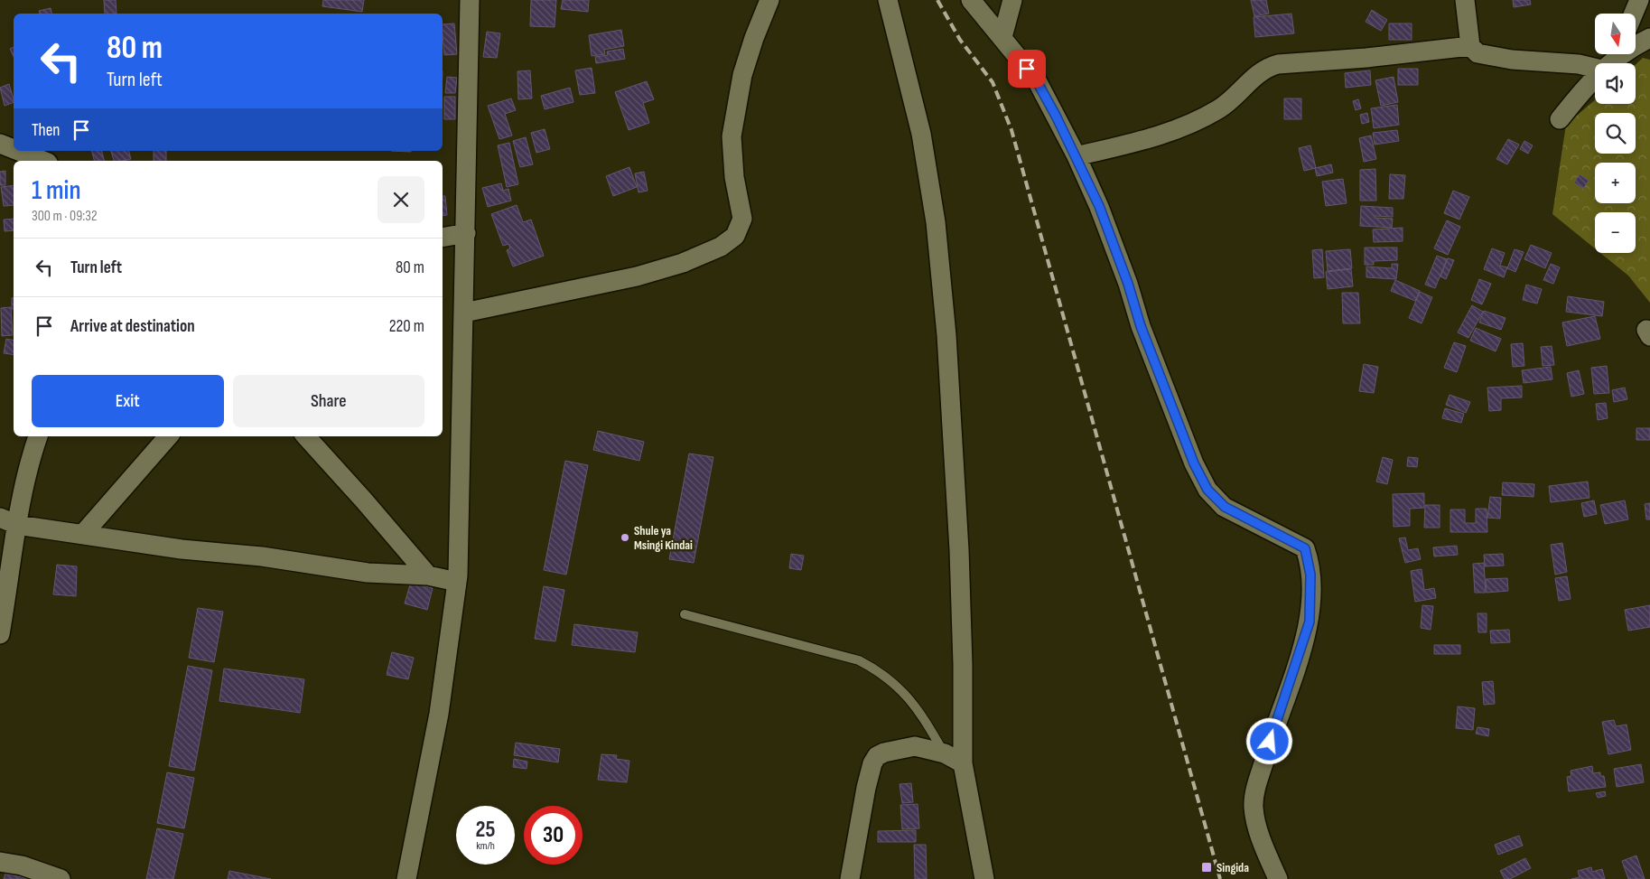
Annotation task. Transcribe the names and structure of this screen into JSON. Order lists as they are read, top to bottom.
{
  "places": {
    "other": ["Shule ya Msingi Kindai"],
    "transit": ["Singida"]
  },
  "north": "bottom",
  "page": {
    "map_buttons": ["+", "−"],
    "turn": ["80 m", "Turn left"],
    "then": "Then",
    "heading": ["1 min", "300 m · 09:32"],
    "list": [
      {
        "name": "Turn left",
        "value": "80 m"
      },
      {
        "name": "Arrive at destination",
        "value": "220 m"
      }
    ],
    "buttons": ["Exit", "Share"],
    "speed": "25 km/h",
    "limit": "30"
  }
}
